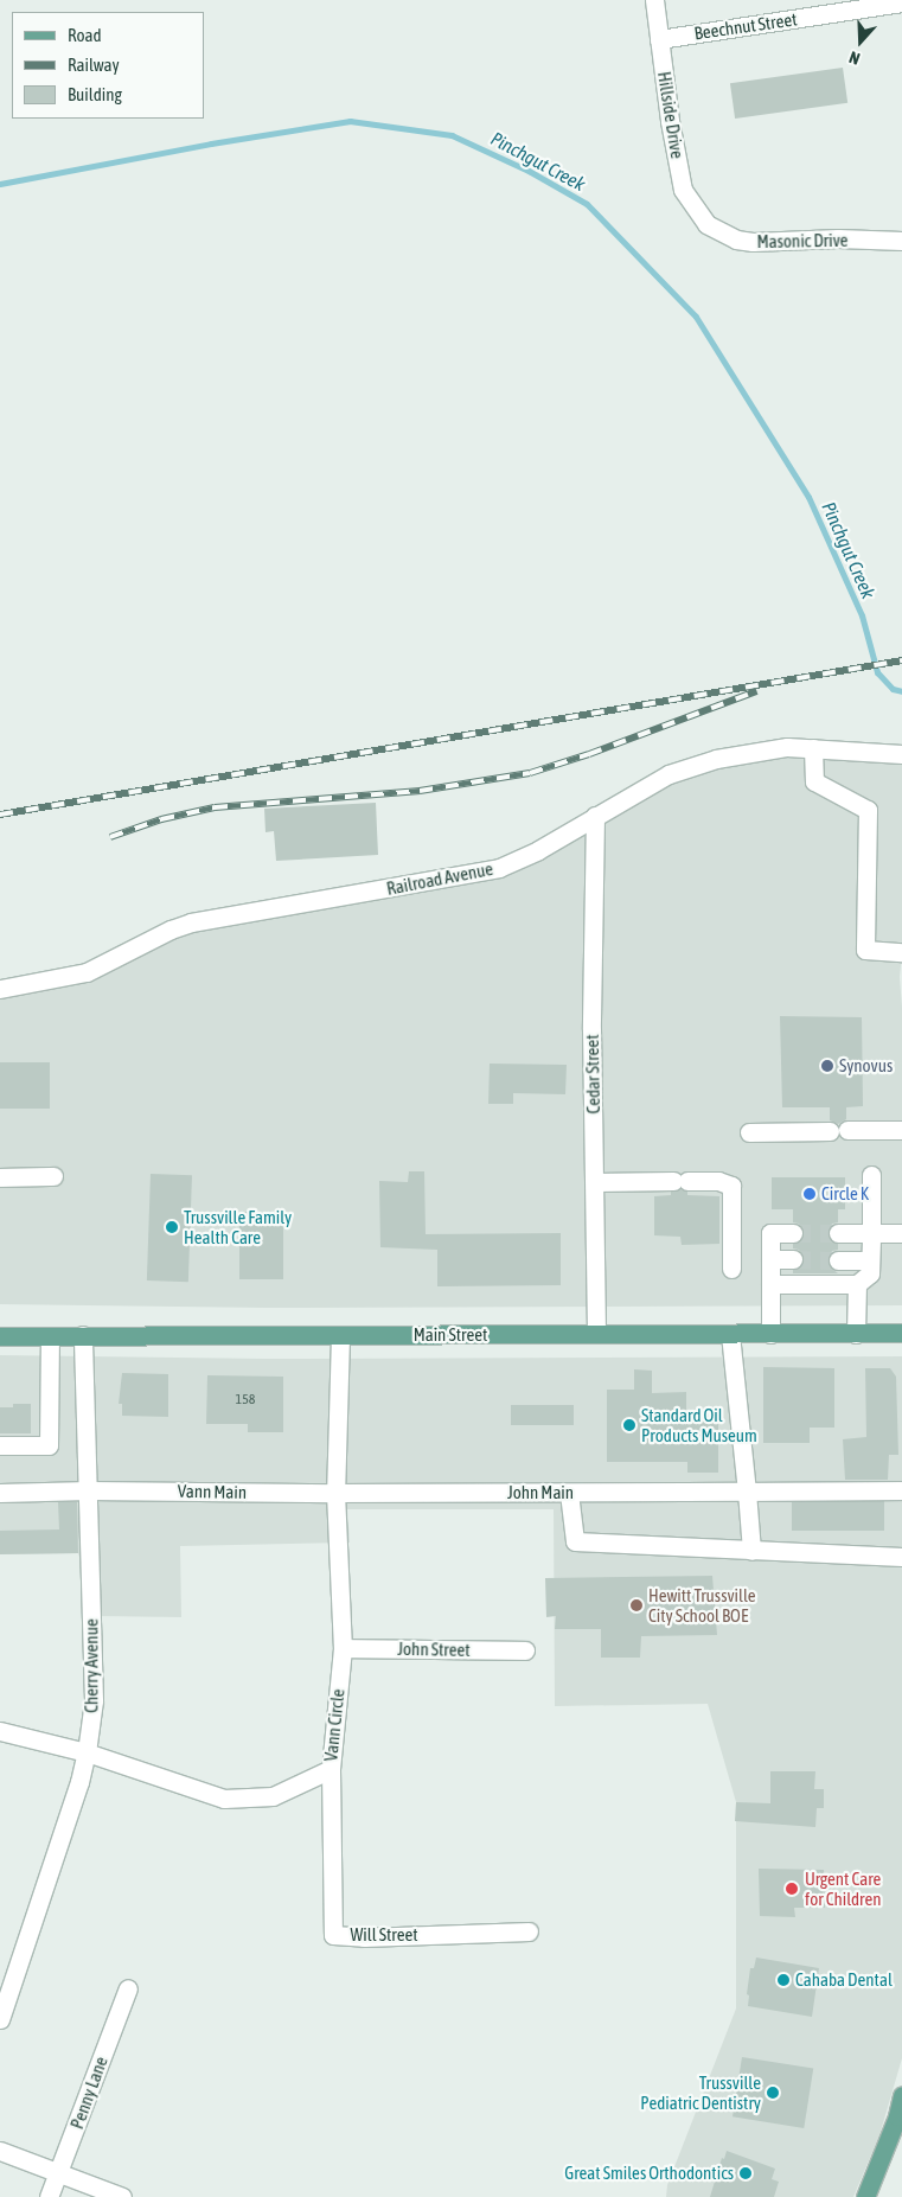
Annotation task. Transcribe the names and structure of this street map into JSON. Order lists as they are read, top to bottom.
{
  "streets": {
    "main road": ["Main Street"],
    "street": [
      "Beechnut Street",
      "Hillside Drive",
      "Masonic Drive",
      "Railroad Avenue",
      "Cedar Street",
      "Vann Main",
      "John Main",
      "John Street",
      "Cherry Avenue",
      "Vann Circle",
      "Will Street",
      "Penny Lane"
    ]
  },
  "crossings": [
    ["Beechnut Street", "Hillside Drive"],
    ["Hillside Drive", "Masonic Drive"],
    ["Railroad Avenue", "Cedar Street"],
    ["Cedar Street", "Main Street"],
    ["Main Street", "Cherry Avenue"],
    ["Main Street", "Vann Circle"],
    ["Vann Main", "John Main"],
    ["Vann Main", "Cherry Avenue"],
    ["Vann Main", "Vann Circle"],
    ["John Main", "Vann Circle"],
    ["John Street", "Vann Circle"],
    ["Cherry Avenue", "Vann Circle"],
    ["Vann Circle", "Will Street"]
  ],
  "water": ["Pinchgut Creek"],
  "places": [
    "Synovus",
    "Circle K",
    "Trussville Family Health Care",
    "Standard Oil Products Museum",
    "Hewitt Trussville City School BOE",
    "Urgent Care for Children",
    "Cahaba Dental",
    "Trussville Pediatric Dentistry",
    "Great Smiles Orthodontics"
  ],
  "house_numbers": ["158"],
  "legend": ["Road", "Railway", "Building"],
  "north": "bottom"
}
